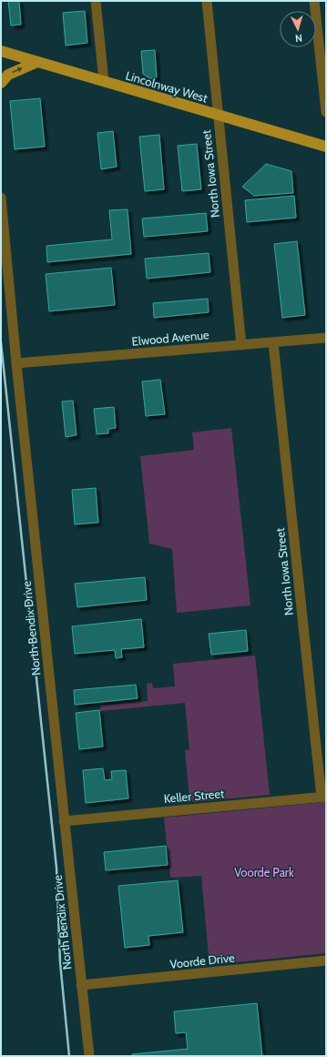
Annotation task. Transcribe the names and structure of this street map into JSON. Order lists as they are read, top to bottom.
{
  "streets": {
    "main road": ["Lincolnway West"],
    "street": [
      "North Iowa Street",
      "Elwood Avenue",
      "North Bendix Drive",
      "Keller Street",
      "Voorde Drive"
    ]
  },
  "crossings": [
    ["Lincolnway West", "North Iowa Street"],
    ["North Iowa Street", "Elwood Avenue"],
    ["North Iowa Street", "Keller Street"],
    ["Elwood Avenue", "North Bendix Drive"],
    ["North Bendix Drive", "Keller Street"],
    ["North Bendix Drive", "Voorde Drive"]
  ],
  "parks": ["Voorde Park"],
  "north": "bottom"
}
